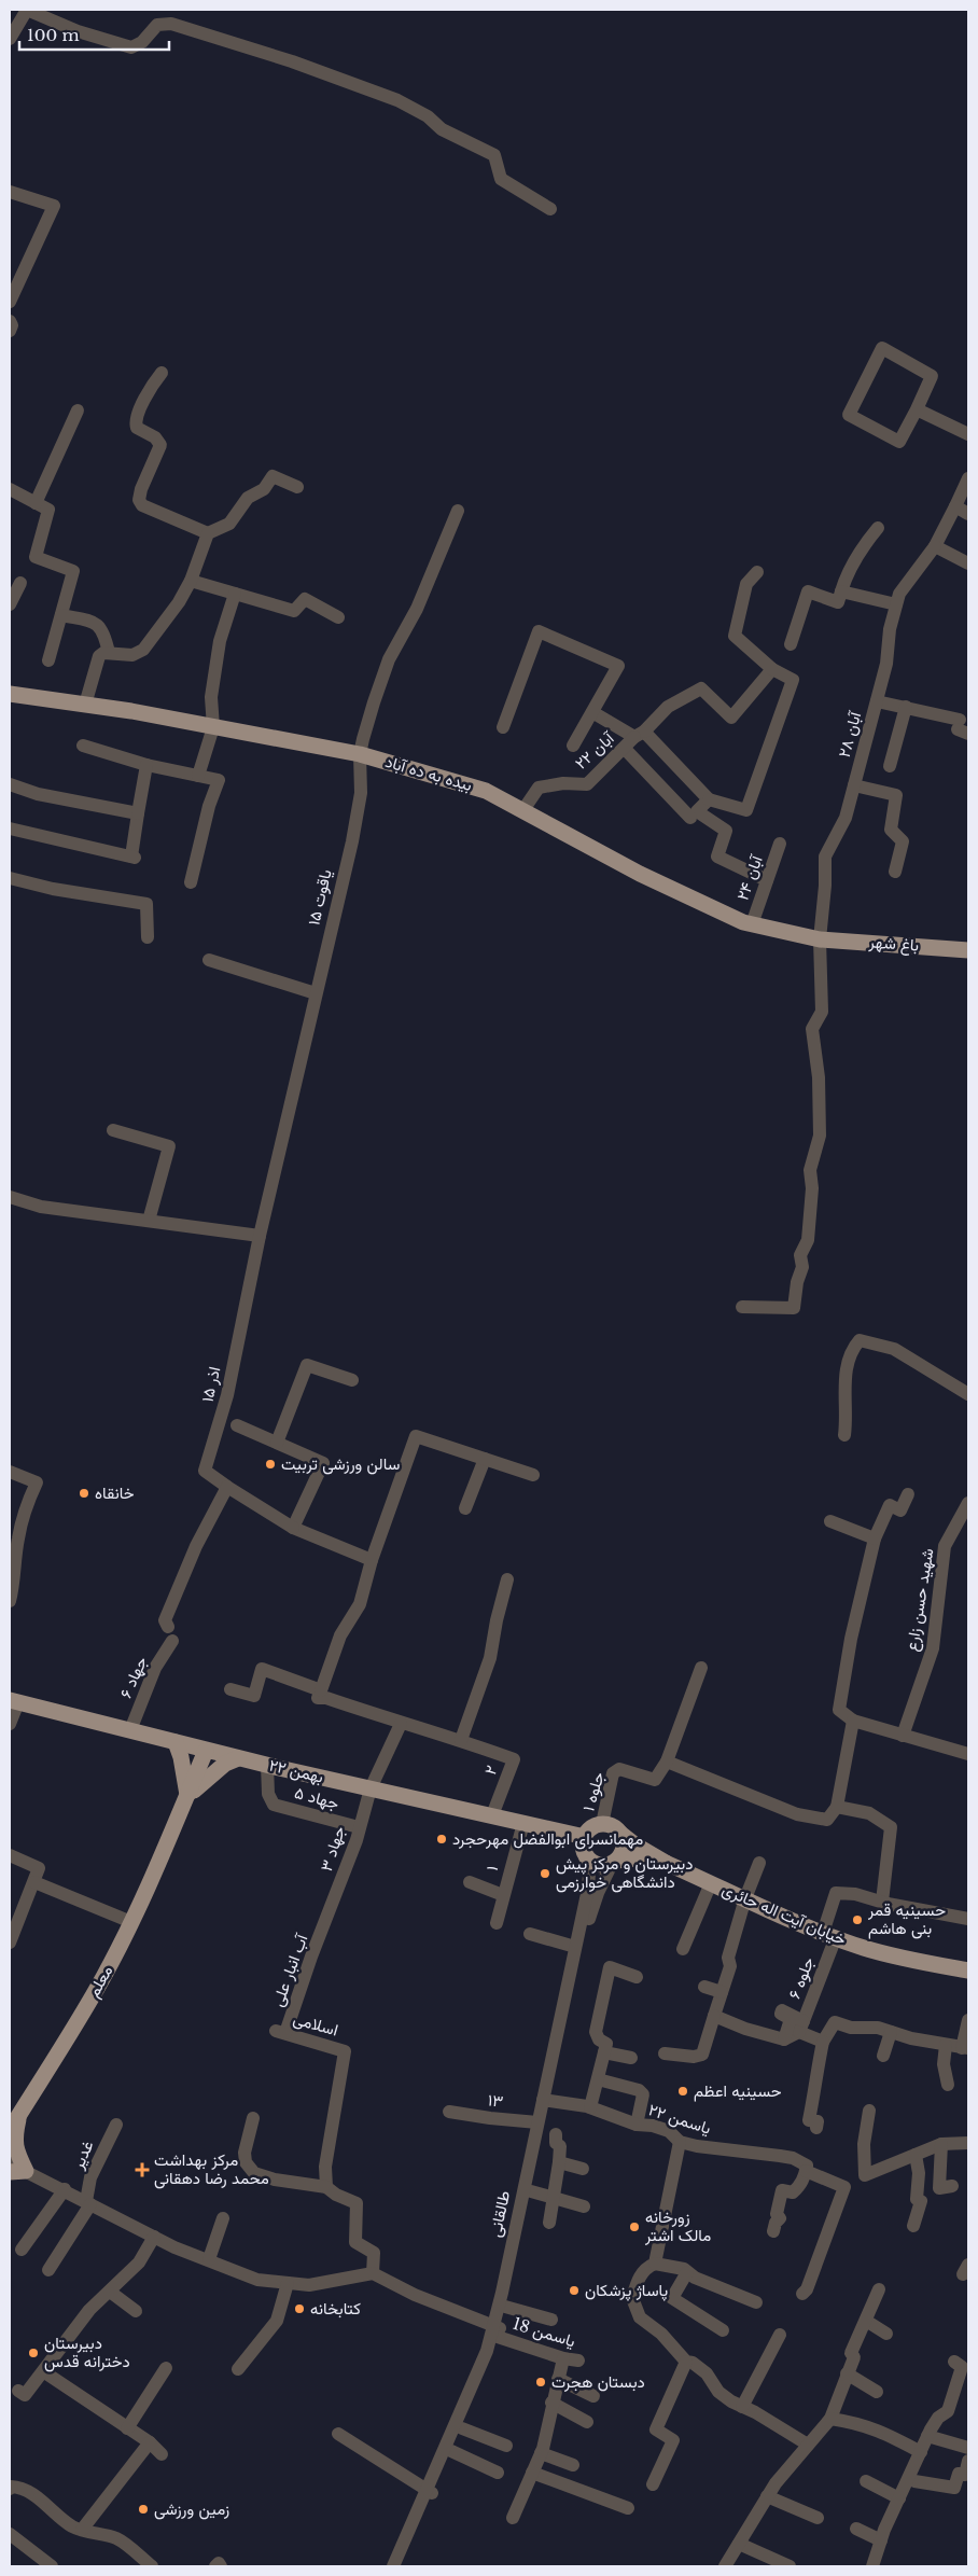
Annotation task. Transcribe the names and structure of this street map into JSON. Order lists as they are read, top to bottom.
{
  "streets": {
    "main road": [
      "بیده به ده آباد",
      "باغ شهر",
      "۲۲ بهمن",
      "خیابان آیت اله حائری",
      "معلم"
    ],
    "street": [
      "آبان ۲۸",
      "آبان ۲۲",
      "آبان ۲۴",
      "یاقوت ۱۵",
      "اذر ۱۵",
      "شهید حسن زارع",
      "جهاد ۶",
      "۲",
      "جلوه ۱",
      "جهاد ۵",
      "جهاد ۳",
      "۱",
      "آب انبار علی",
      "جلوه ۶",
      "اسلامی",
      "۱۳",
      "یاسمن ۲۲",
      "غدیر",
      "طالقانی",
      "یاسمن 18"
    ]
  },
  "crossings": [
    ["آبان ۲۸", "بیده به ده آباد"],
    ["آبان ۲۸", "باغ شهر"],
    ["آبان ۲۲", "بیده به ده آباد"],
    ["بیده به ده آباد", "آبان ۲۴"],
    ["بیده به ده آباد", "یاقوت ۱۵"],
    ["بیده به ده آباد", "باغ شهر"],
    ["یاقوت ۱۵", "اذر ۱۵"],
    ["اذر ۱۵", "جهاد ۶"],
    ["جهاد ۶", "۲۲ بهمن"],
    ["۲", "۲۲ بهمن"],
    ["۲۲ بهمن", "جلوه ۱"],
    ["۲۲ بهمن", "جهاد ۵"],
    ["۲۲ بهمن", "جهاد ۳"],
    ["۲۲ بهمن", "۱"],
    ["۲۲ بهمن", "معلم"],
    ["۲۲ بهمن", "طالقانی"],
    ["جلوه ۱", "طالقانی"],
    ["جهاد ۵", "جهاد ۳"],
    ["جهاد ۳", "آب انبار علی"],
    ["خیابان آیت اله حائری", "جلوه ۶"],
    ["آب انبار علی", "اسلامی"],
    ["۱۳", "طالقانی"],
    ["یاسمن ۲۲", "طالقانی"],
    ["طالقانی", "یاسمن 18"]
  ],
  "places": {
    "other": [
      "سالن ورزشی تربیت",
      "خانقاه",
      "مهمانسرای ابوالفضل مهرحجرد",
      "دبیرستان و مرکز پیش دانشگاهی خوارزمی",
      "حسینیه قمر بنی هاشم",
      "حسینیه اعظم",
      "زورخانه مالک اشتر",
      "پاساژ پزشکان",
      "کتابخانه",
      "دبیرستان دخترانه قدس",
      "دبستان هجرت",
      "زمین ورزشی"
    ],
    "health": ["مرکز بهداشت محمد رضا دهقانی"]
  },
  "scale_bar": "100 m"
}
